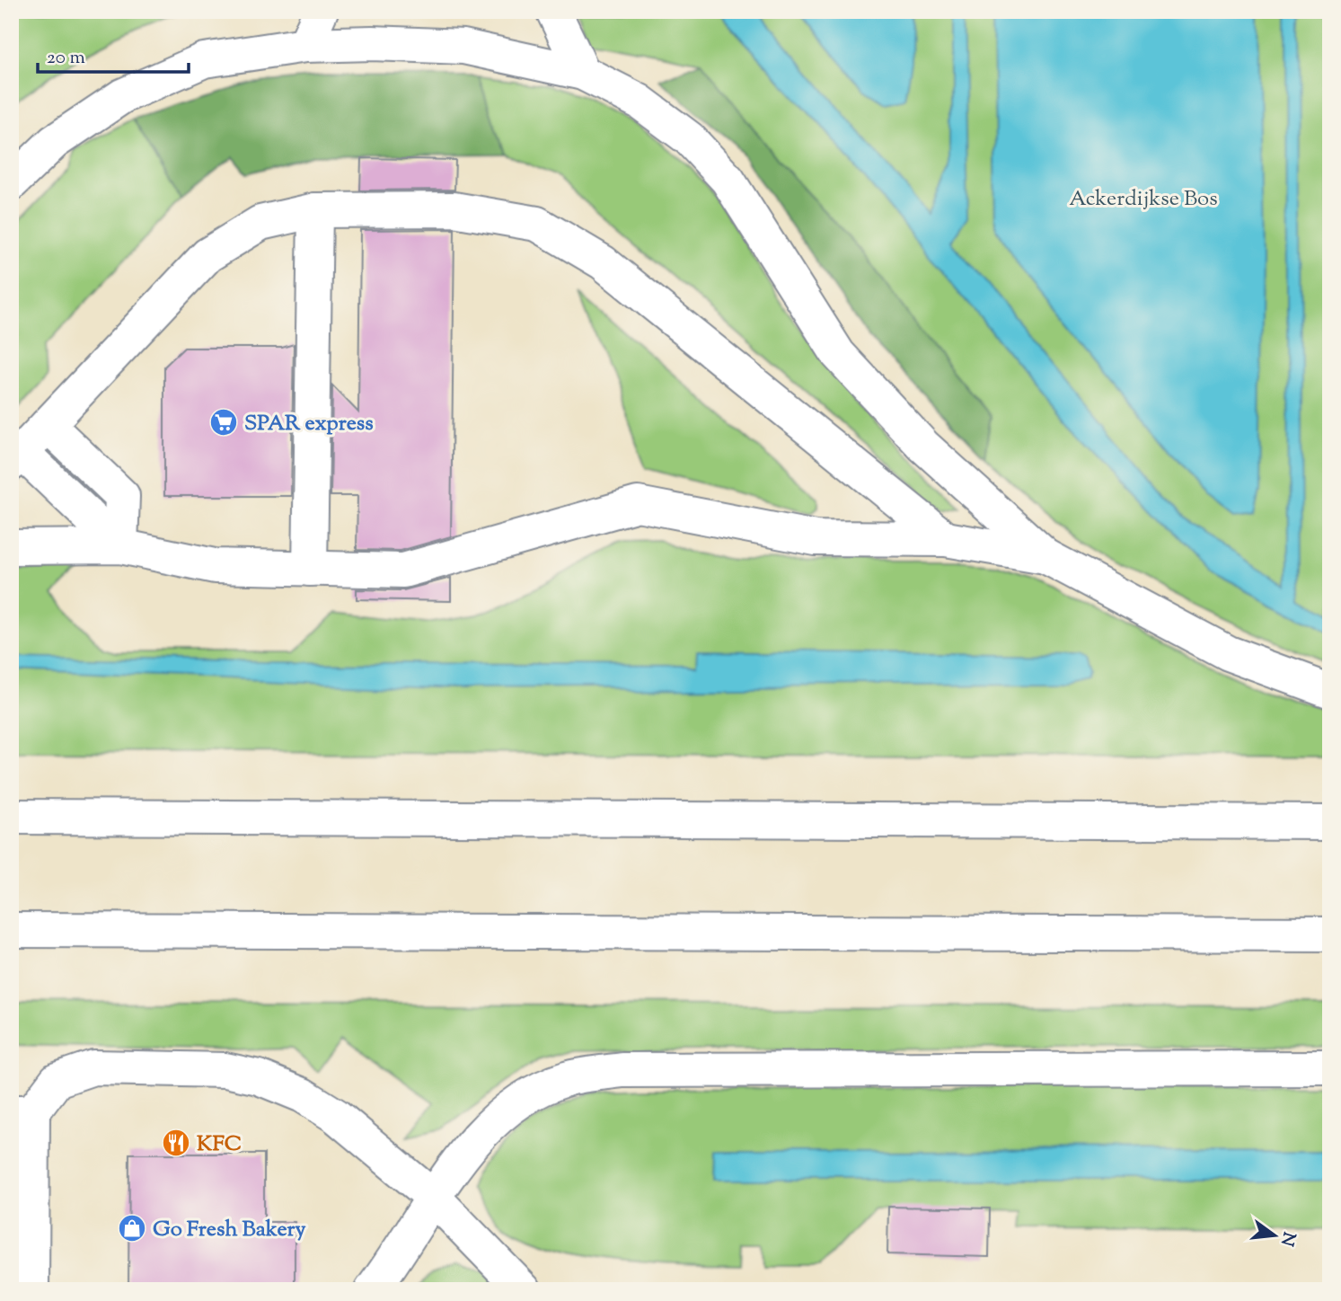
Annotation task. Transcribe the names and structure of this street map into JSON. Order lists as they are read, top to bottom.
{
  "parks": ["Ackerdijkse Bos"],
  "places": {
    "supermarket": ["SPAR express"],
    "restaurant": ["KFC"],
    "shop": ["Go Fresh Bakery"]
  },
  "scale_bar": "20 m",
  "north": "right"
}
